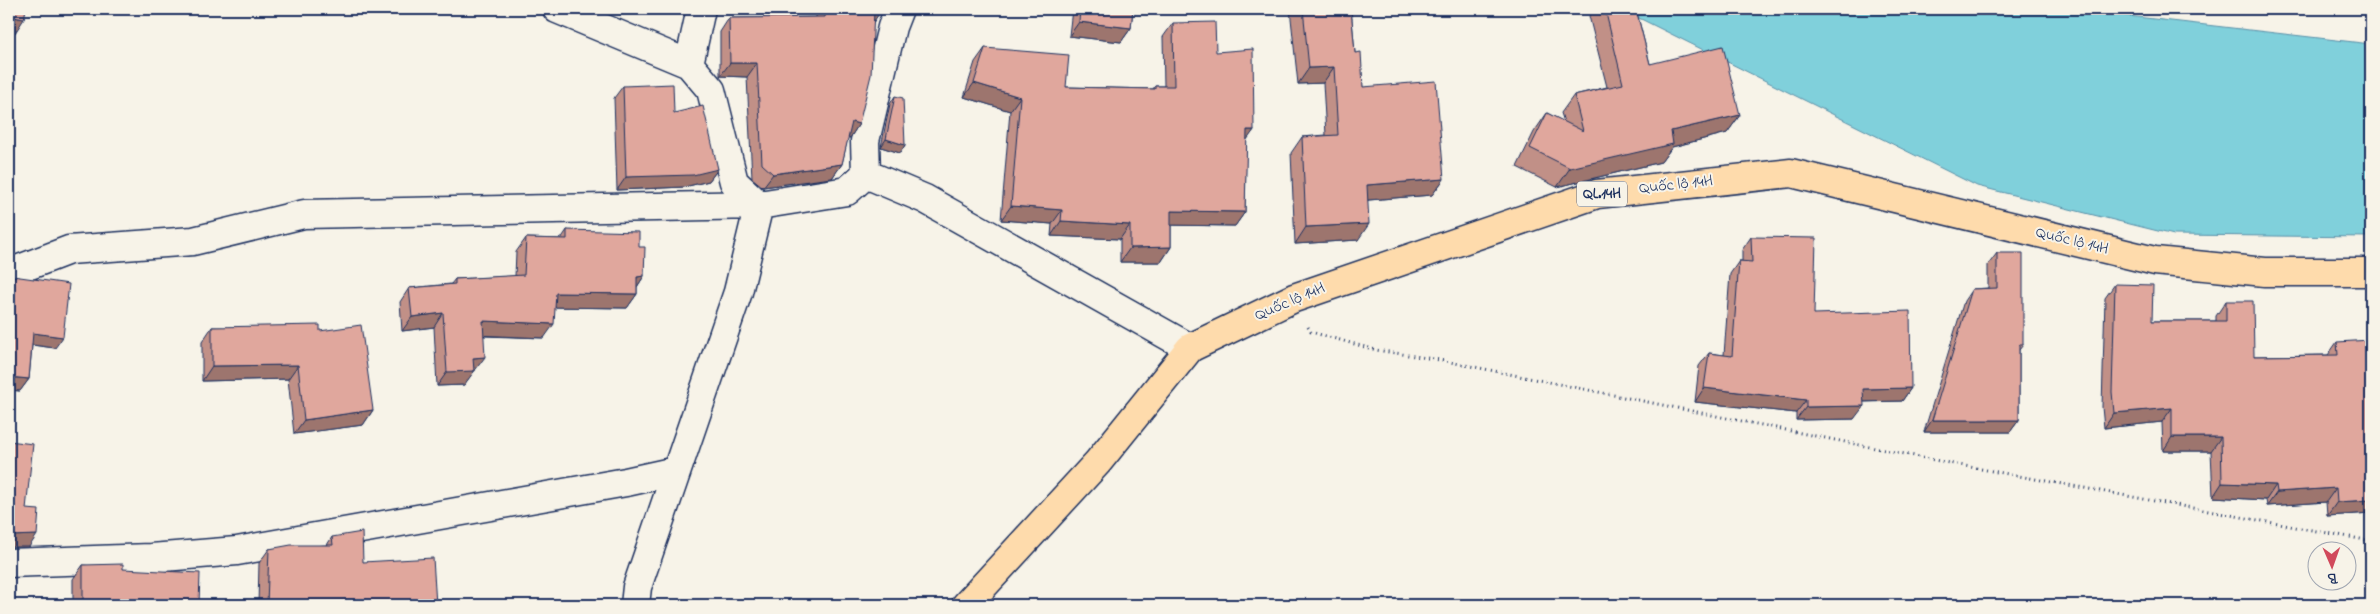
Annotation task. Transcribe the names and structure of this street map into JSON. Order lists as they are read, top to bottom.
{
  "streets": {
    "main road": ["Quốc lộ 14H", "QL.14H"]
  },
  "north": "bottom"
}
